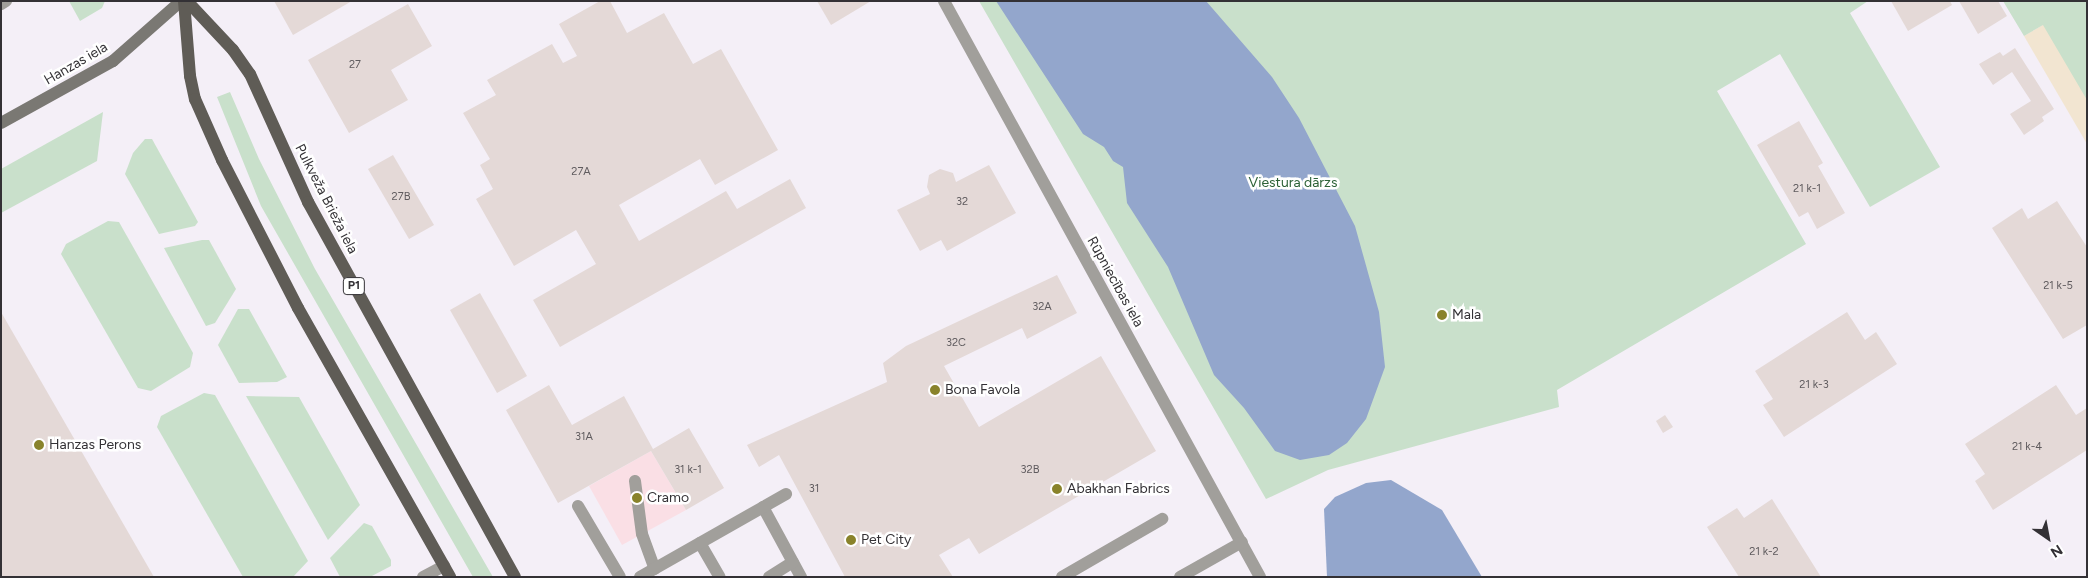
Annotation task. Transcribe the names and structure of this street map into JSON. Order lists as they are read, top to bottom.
{
  "streets": {
    "main road": ["Hanzas iela", "Pulkveža Brieža iela", "P1"],
    "street": ["Rūpniecības iela"]
  },
  "crossings": [
    ["Hanzas iela", "Pulkveža Brieža iela"]
  ],
  "parks": ["Viestura dārzs"],
  "places": [
    "Mala",
    "Bona Favola",
    "Hanzas Perons",
    "Abakhan Fabrics",
    "Cramo",
    "Pet City"
  ],
  "house_numbers": [
    "27",
    "27A",
    "21 k-1",
    "27B",
    "32",
    "21 k-5",
    "32A",
    "32C",
    "21 k-3",
    "31A",
    "21 k-4",
    "31 k-1",
    "32B",
    "31",
    "21 k-2"
  ],
  "north": "bottom right"
}
